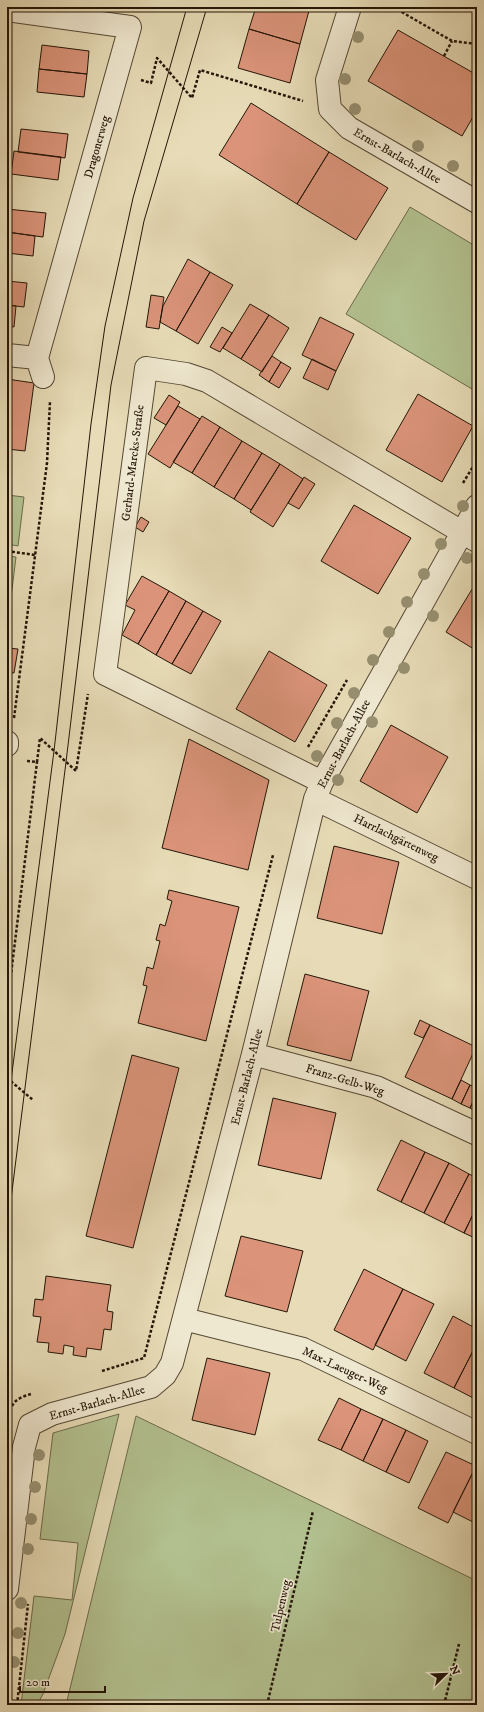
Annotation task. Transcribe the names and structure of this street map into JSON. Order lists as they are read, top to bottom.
{
  "streets": {
    "street": [
      "Dragonerweg",
      "Ernst-Barlach-Allee",
      "Gerhard-Marcks-Straße",
      "Harrlachgärtenweg",
      "Franz-Gelb-Weg",
      "Max-Laeuger-Weg"
    ],
    "path": ["Tulpenweg"]
  },
  "crossings": [
    ["Ernst-Barlach-Allee", "Gerhard-Marcks-Straße"],
    ["Ernst-Barlach-Allee", "Harrlachgärtenweg"],
    ["Ernst-Barlach-Allee", "Franz-Gelb-Weg"],
    ["Ernst-Barlach-Allee", "Max-Laeuger-Weg"]
  ],
  "scale_bar": "20 m",
  "north": "top right"
}
